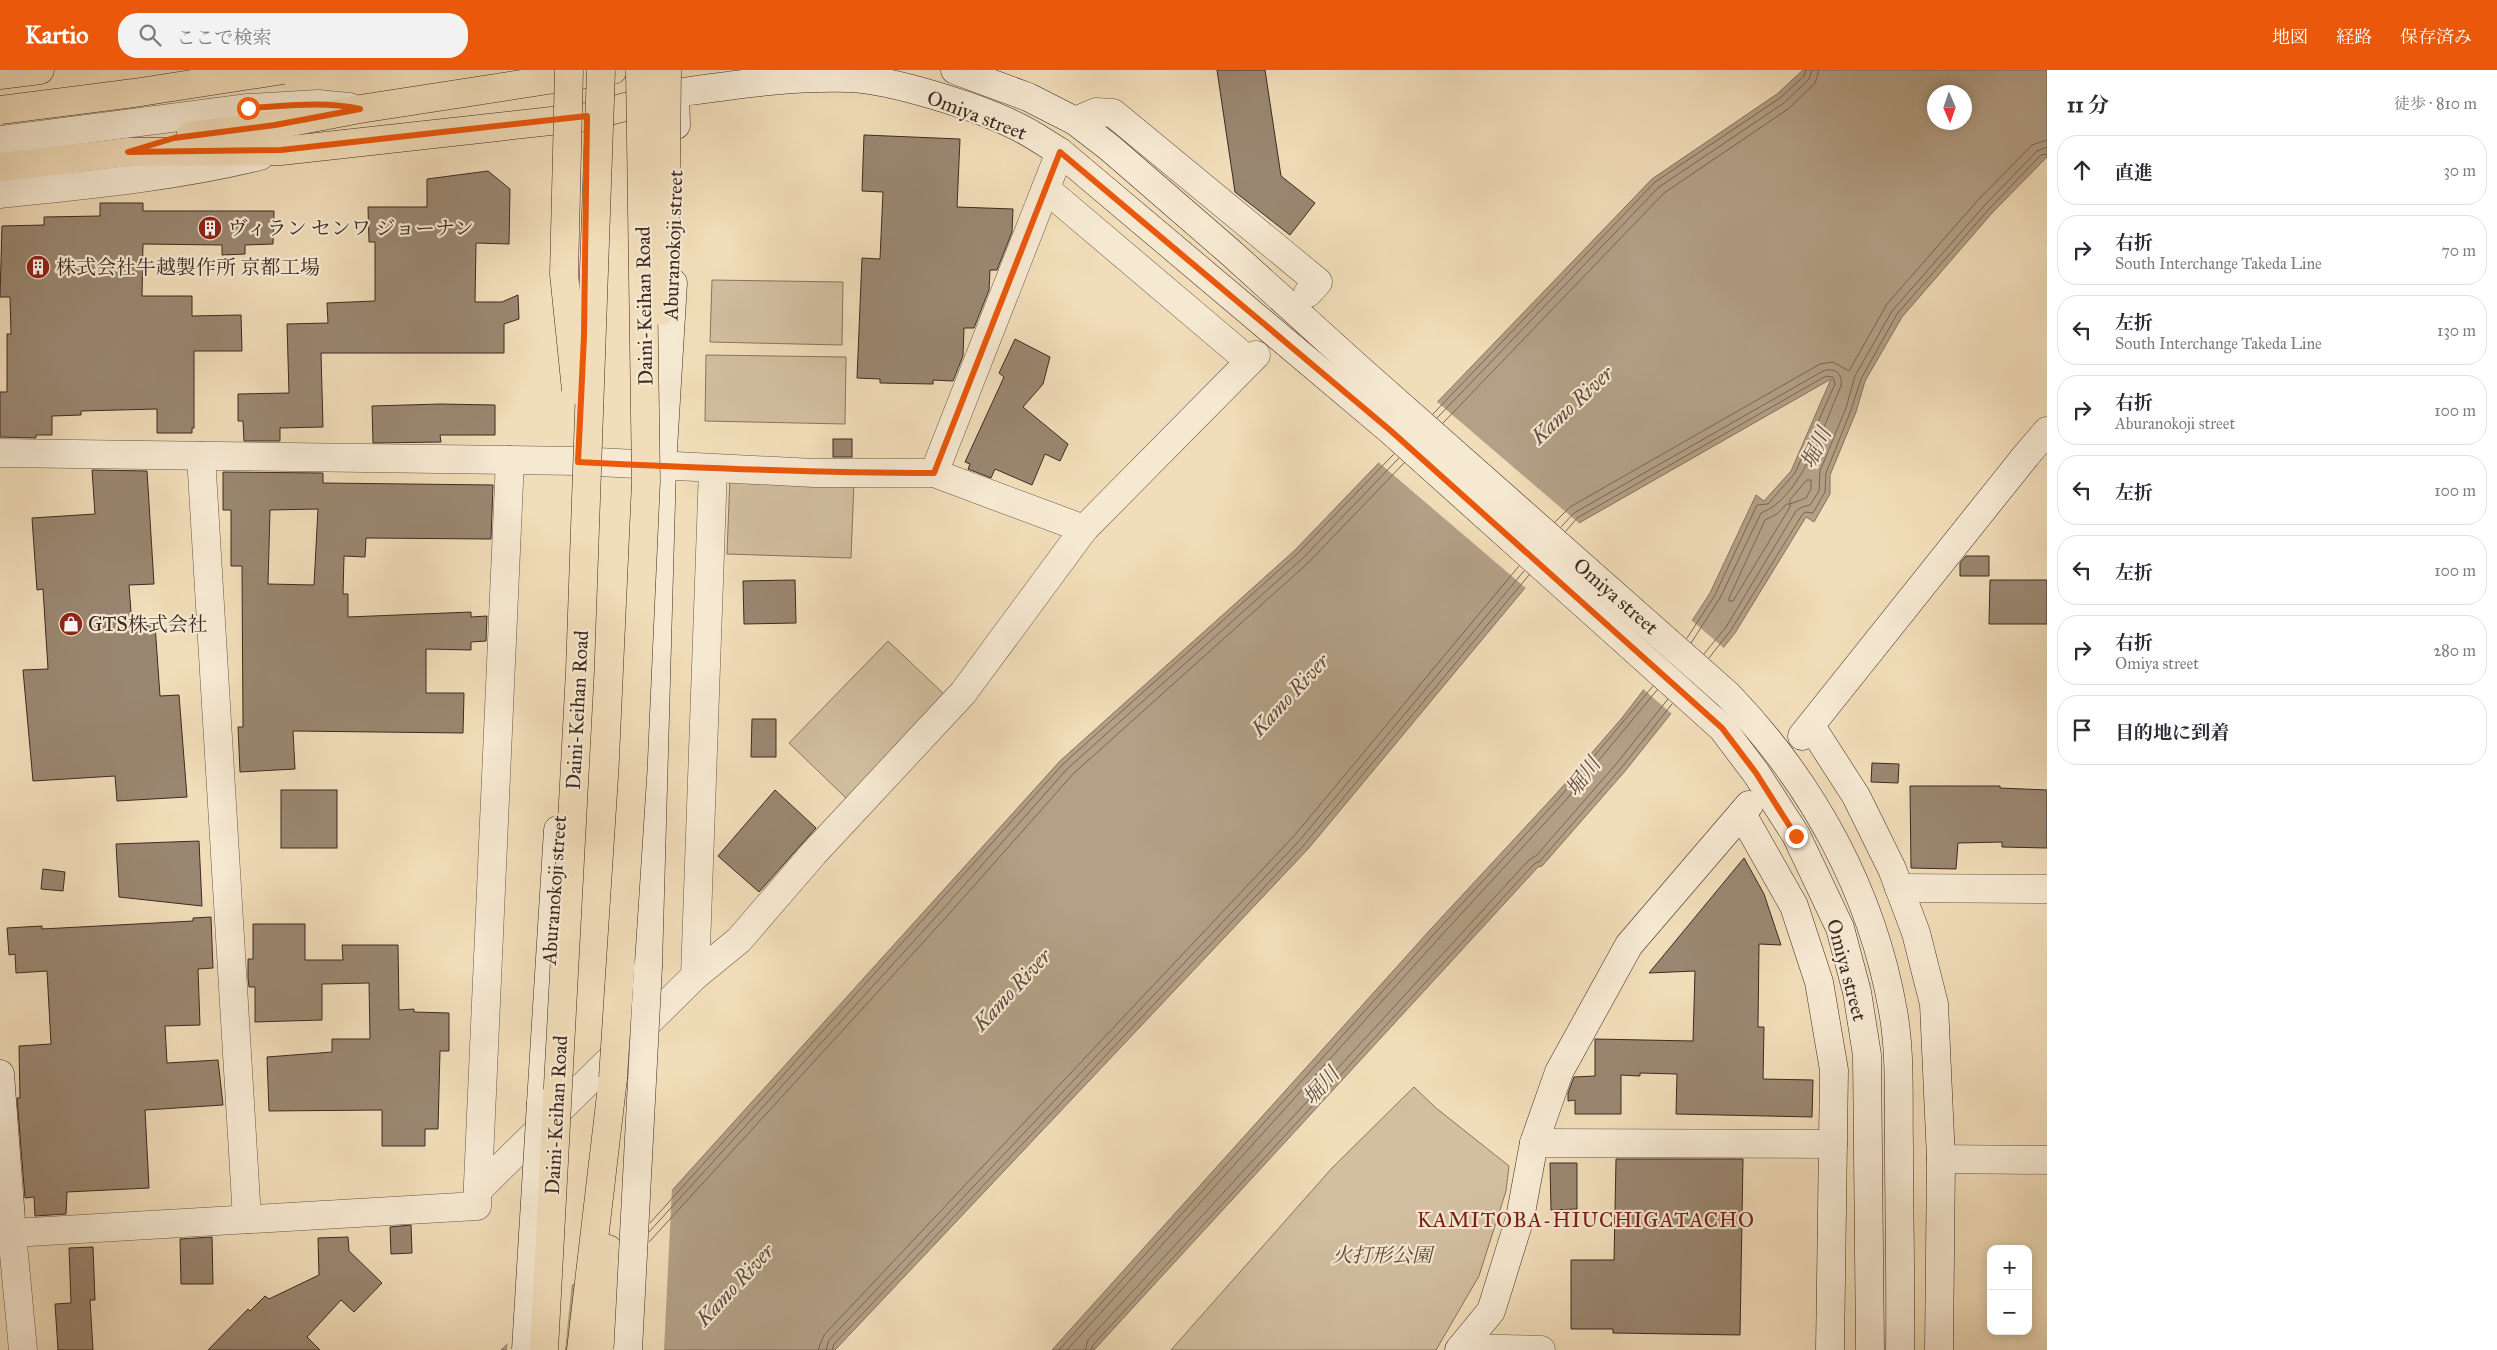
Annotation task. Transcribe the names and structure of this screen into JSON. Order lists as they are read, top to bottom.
{
  "streets": {
    "main road": ["Aburanokoji street", "Daini-Keihan Road"],
    "street": ["Omiya street"]
  },
  "crossings": [
    ["Aburanokoji street", "Daini-Keihan Road"]
  ],
  "districts": ["KAMITOBA-HIUCHIGATACHO"],
  "water": ["Kamo River", "堀川"],
  "parks": ["火打形公園"],
  "places": {
    "building": ["ヴィラン センワ ジョーナン", "株式会社牛越製作所 京都工場"],
    "shop": ["GTS株式会社"]
  },
  "north": "bottom",
  "page": {
    "header": "Kartio",
    "search": "ここで検索",
    "nav": ["地図", "経路", "保存済み"],
    "heading": ["11 分", "徒歩 · 810 m"],
    "list": [
      ["直進", "30 m"],
      ["右折", "South Interchange Takeda Line", "70 m"],
      ["左折", "South Interchange Takeda Line", "130 m"],
      ["右折", "Aburanokoji street", "100 m"],
      ["左折", "100 m"],
      ["左折", "100 m"],
      ["右折", "Omiya street", "280 m"],
      "目的地に到着"
    ],
    "map_buttons": ["+", "−"]
  }
}
